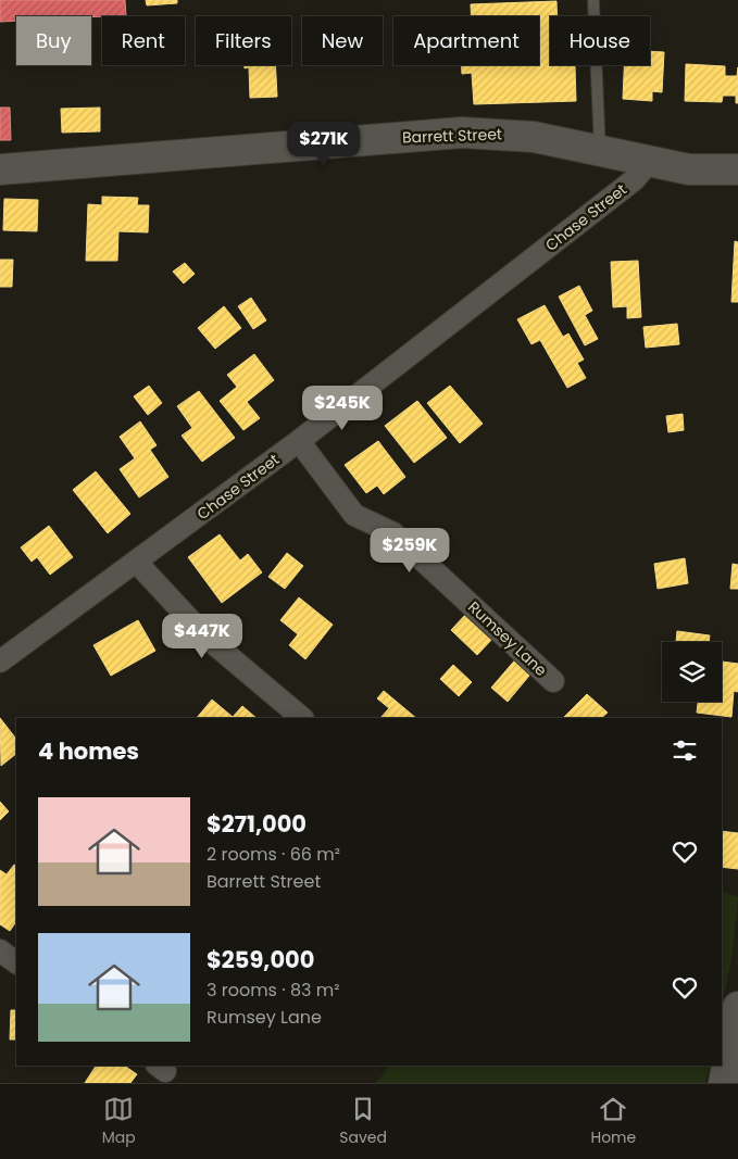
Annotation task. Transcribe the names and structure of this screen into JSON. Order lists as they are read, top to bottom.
{
  "streets": {
    "street": ["Barrett Street", "Chase Street", "Rumsey Lane"]
  },
  "crossings": [
    ["Barrett Street", "Chase Street"],
    ["Chase Street", "Rumsey Lane"]
  ],
  "page": {
    "chip": [
      "Buy",
      "Rent",
      "Filters",
      "New",
      "Apartment",
      "House"
    ],
    "price": [
      "$271K",
      "$245K",
      "$259K",
      "$447K"
    ],
    "heading": "4 homes",
    "list": [
      {
        "name": "$271,000",
        "note": "2 rooms · 66 m² · Barrett Street"
      },
      {
        "name": "$259,000",
        "note": "3 rooms · 83 m² · Rumsey Lane"
      }
    ],
    "tabs": ["Map", "Saved", "Home"]
  }
}
